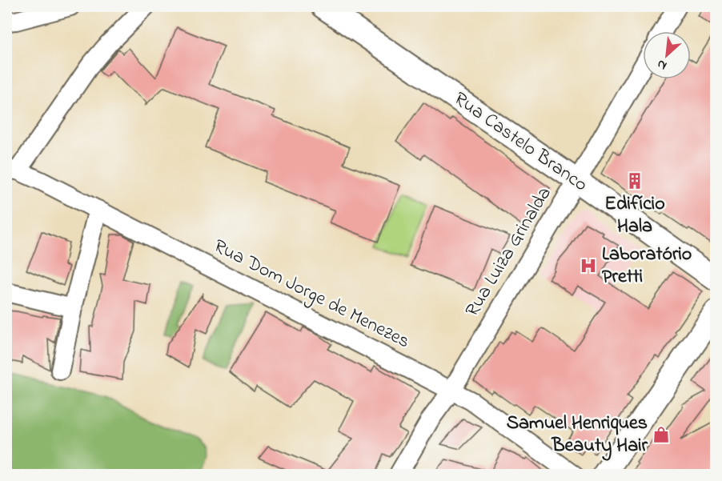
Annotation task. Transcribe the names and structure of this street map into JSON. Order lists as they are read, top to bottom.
{
  "streets": {
    "main road": ["Rua Castelo Branco"],
    "street": ["Rua Luiza Grinalda", "Rua Dom Jorge de Menezes"]
  },
  "crossings": [
    ["Rua Castelo Branco", "Rua Luiza Grinalda"],
    ["Rua Luiza Grinalda", "Rua Dom Jorge de Menezes"]
  ],
  "places": {
    "building": ["Edifício Hala"],
    "hospital": ["Laboratório Pretti"],
    "shop": ["Samuel Henriques Beauty Hair"]
  },
  "north": "bottom left"
}
